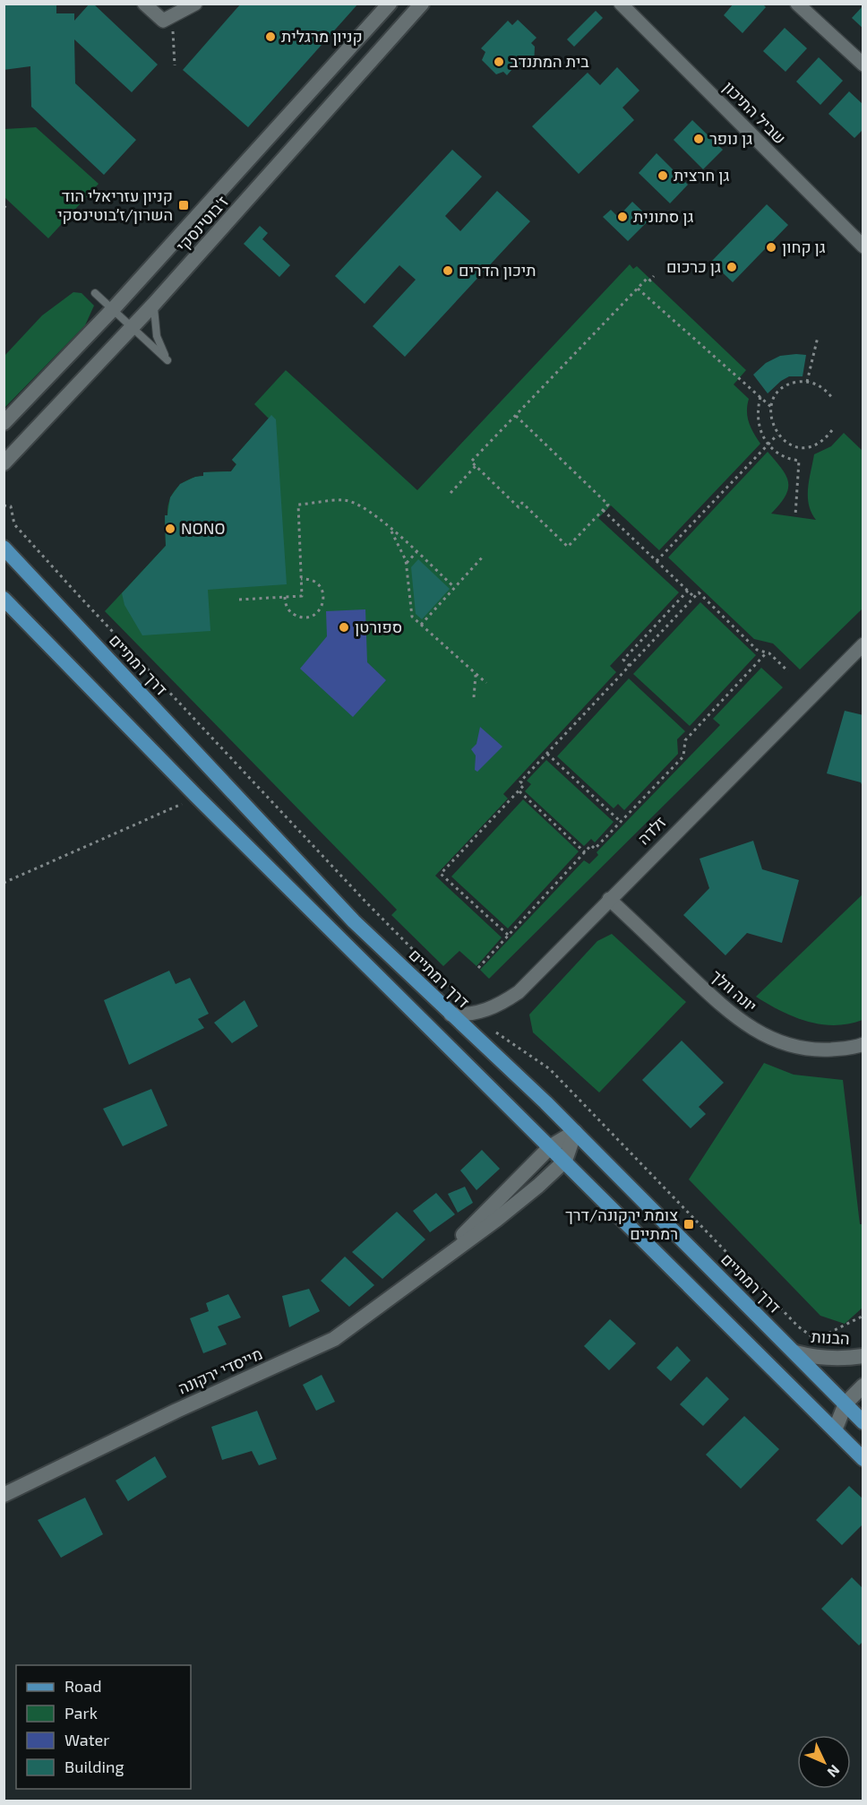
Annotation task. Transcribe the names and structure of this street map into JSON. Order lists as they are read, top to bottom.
{
  "streets": {
    "main road": ["דרך רמתיים"],
    "street": [
      "שביל התיכון",
      "ז'בוטינסקי",
      "זלדה",
      "יונה וולך",
      "הבנות",
      "מייסדי ירקונה"
    ]
  },
  "crossings": [
    ["דרך רמתיים", "זלדה"],
    ["דרך רמתיים", "הבנות"],
    ["דרך רמתיים", "מייסדי ירקונה"],
    ["זלדה", "יונה וולך"]
  ],
  "places": {
    "other": [
      "קניון מרגלית",
      "בית המתנדב",
      "גן נופר",
      "גן חרצית",
      "גן סתונית",
      "גן קחון",
      "גן כרכום",
      "תיכון הדרים",
      "NONO",
      "ספורטן"
    ],
    "transit": ["קניון עזריאלי הוד השרון/ז׳בוטינסקי", "צומת ירקונה/דרך רמתיים"]
  },
  "legend": [
    "Road",
    "Park",
    "Water",
    "Building"
  ],
  "north": "bottom right"
}
